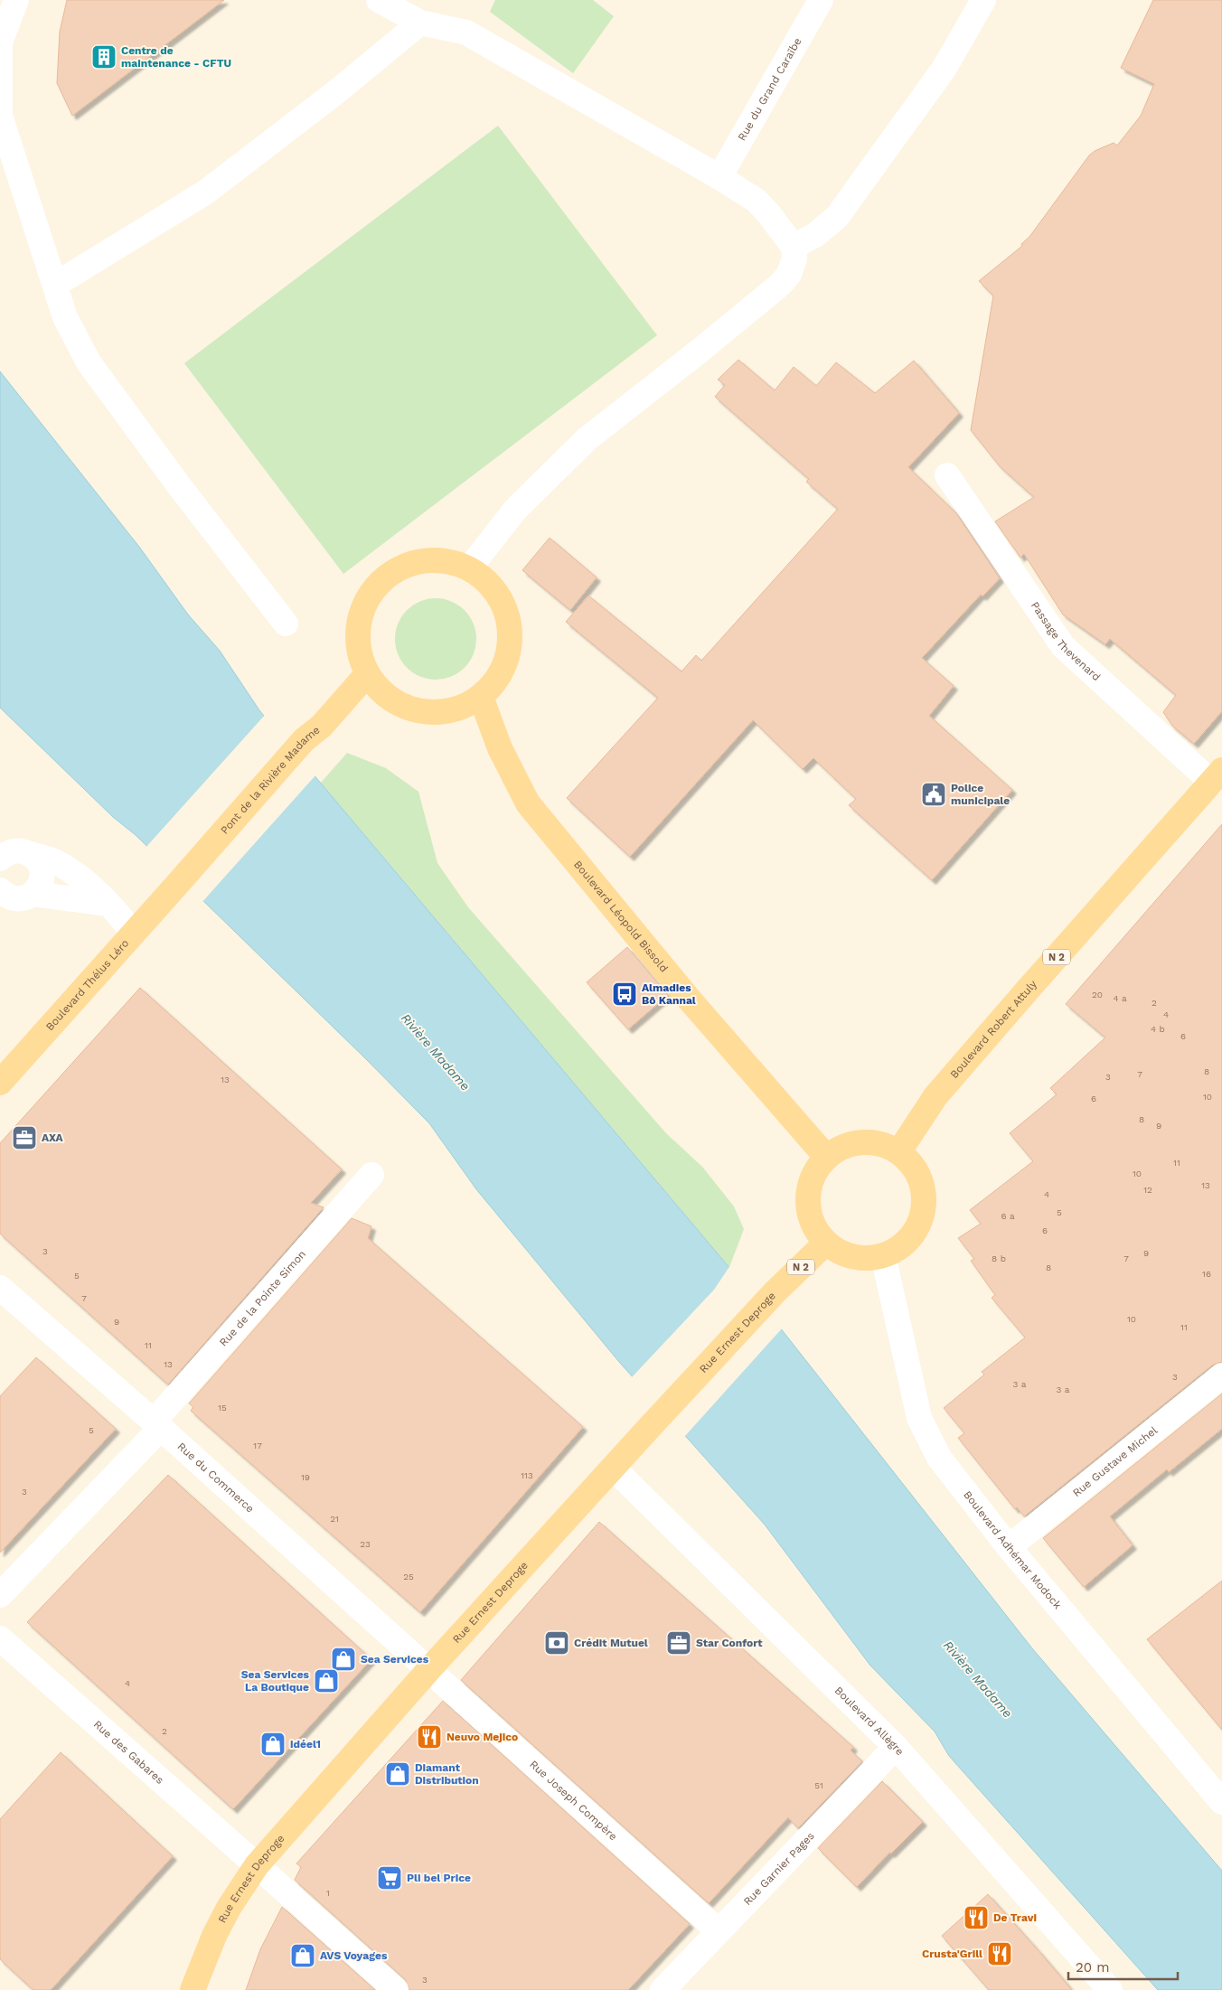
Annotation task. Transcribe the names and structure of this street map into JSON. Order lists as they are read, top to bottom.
{
  "streets": {
    "main road": [
      "Pont de la Rivière Madame",
      "Boulevard Léopold Bissold",
      "N 2",
      "Boulevard Thélus Léro",
      "Boulevard Robert Attuly",
      "Rue Ernest Deproge"
    ],
    "street": [
      "Rue du Grand Caraïbe",
      "Passage Thevenard",
      "Rue de la Pointe Simon",
      "Rue Gustave Michel",
      "Rue du Commerce",
      "Boulevard Adhémar Modock",
      "Boulevard Allègre",
      "Rue des Gabares",
      "Rue Joseph Compère",
      "Rue Garnier Pages"
    ]
  },
  "crossings": [
    ["Passage Thevenard", "Boulevard Robert Attuly"],
    ["Pont de la Rivière Madame", "Boulevard Léopold Bissold"],
    ["Pont de la Rivière Madame", "Boulevard Thélus Léro"],
    ["Boulevard Léopold Bissold", "Boulevard Robert Attuly"],
    ["Boulevard Léopold Bissold", "Rue Ernest Deproge"],
    ["Boulevard Léopold Bissold", "Boulevard Adhémar Modock"],
    ["Boulevard Robert Attuly", "Rue Ernest Deproge"],
    ["Boulevard Robert Attuly", "Boulevard Adhémar Modock"],
    ["Rue de la Pointe Simon", "Rue du Commerce"],
    ["Rue Ernest Deproge", "Rue du Commerce"],
    ["Rue Ernest Deproge", "Boulevard Adhémar Modock"],
    ["Rue Ernest Deproge", "Boulevard Allègre"],
    ["Rue Ernest Deproge", "Rue des Gabares"],
    ["Rue Ernest Deproge", "Rue Joseph Compère"],
    ["Rue Gustave Michel", "Boulevard Adhémar Modock"],
    ["Rue du Commerce", "Rue Joseph Compère"],
    ["Boulevard Allègre", "Rue Garnier Pages"],
    ["Rue Joseph Compère", "Rue Garnier Pages"]
  ],
  "water": ["Rivière Madame"],
  "places": {
    "building": ["Centre de maintenance - CFTU"],
    "public building": ["Police municipale"],
    "bus stop": ["Almadies Bô Kannal"],
    "office": ["AXA", "Star Confort"],
    "bank": ["Crédit Mutuel"],
    "shop": [
      "Sea Services",
      "Sea Services La Boutique",
      "idéel1",
      "Diamant Distribution",
      "AVS Voyages"
    ],
    "restaurant": ["Neuvo Mejico", "De Travi", "Crusta'Grill"],
    "supermarket": ["Pli bel Price"]
  },
  "house_numbers": [
    "20",
    "4 a",
    "2",
    "4",
    "4 b",
    "6",
    "8",
    "7",
    "3",
    "13",
    "10",
    "6",
    "8",
    "9",
    "11",
    "10",
    "13",
    "12",
    "4",
    "5",
    "6 a",
    "6",
    "3",
    "9",
    "8 b",
    "7",
    "8",
    "16",
    "5",
    "7",
    "10",
    "9",
    "11",
    "11",
    "13",
    "3",
    "3 a",
    "3 a",
    "15",
    "5",
    "17",
    "113",
    "19",
    "3",
    "21",
    "23",
    "25",
    "4",
    "2",
    "51",
    "1",
    "3"
  ],
  "scale_bar": "20 m"
}
